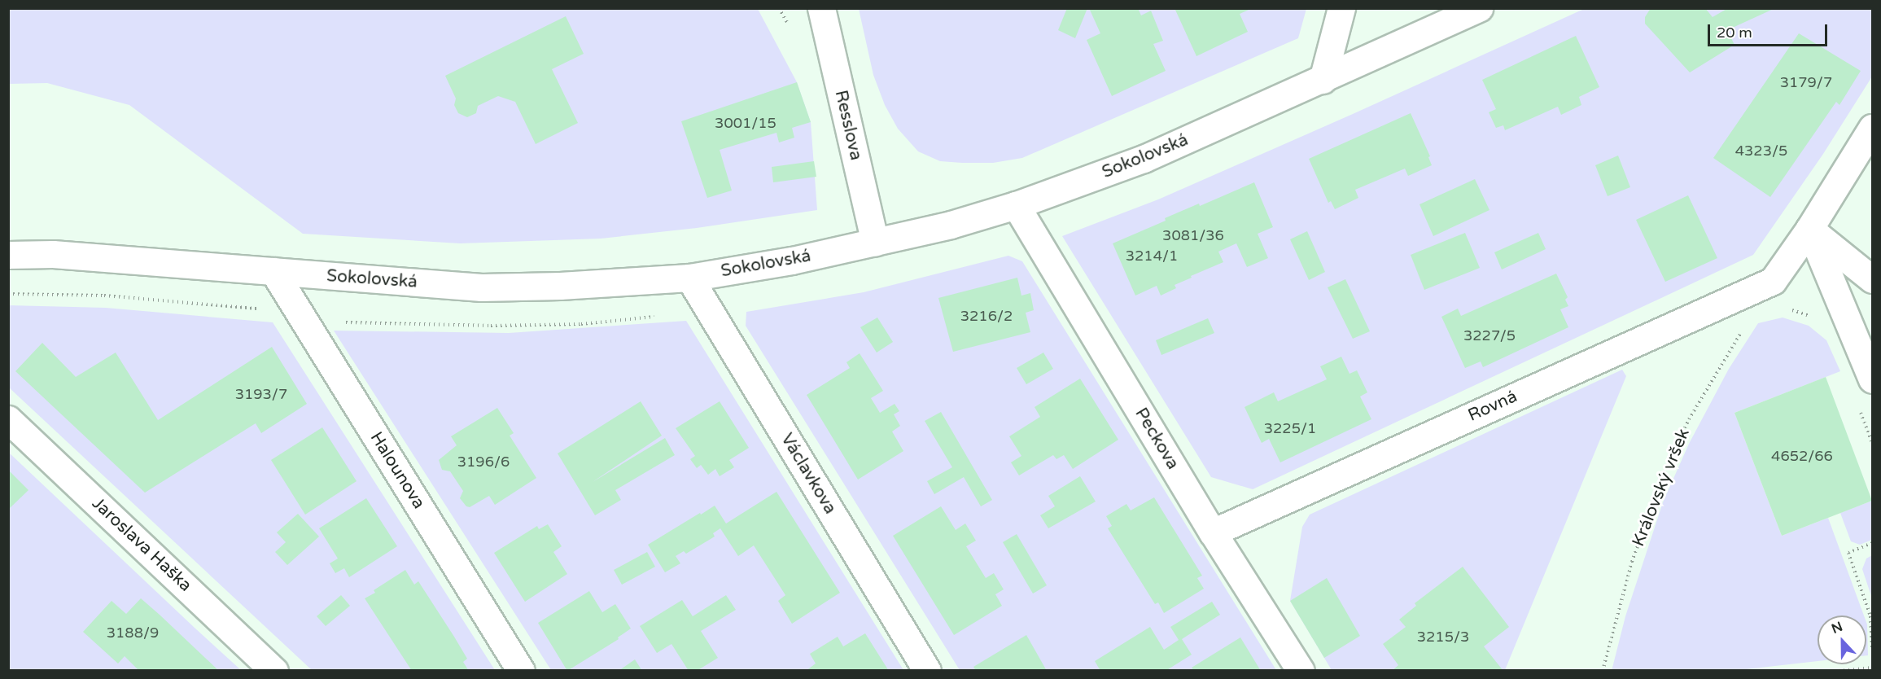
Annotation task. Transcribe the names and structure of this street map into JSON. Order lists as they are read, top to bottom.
{
  "streets": {
    "street": [
      "Resslova",
      "Sokolovská",
      "Rovná",
      "Peckova",
      "Halounova",
      "Václavkova",
      "Jaroslava Haška"
    ],
    "path": ["Královský vršek"]
  },
  "crossings": [
    ["Resslova", "Sokolovská"],
    ["Sokolovská", "Peckova"],
    ["Sokolovská", "Halounova"],
    ["Sokolovská", "Václavkova"],
    ["Rovná", "Peckova"]
  ],
  "house_numbers": [
    "3179/7",
    "3001/15",
    "4323/5",
    "3081/36",
    "3214/1",
    "3216/2",
    "3227/5",
    "3193/7",
    "3225/1",
    "4652/66",
    "3196/6",
    "3188/9",
    "3215/3"
  ],
  "scale_bar": "20 m",
  "north": "top"
}
